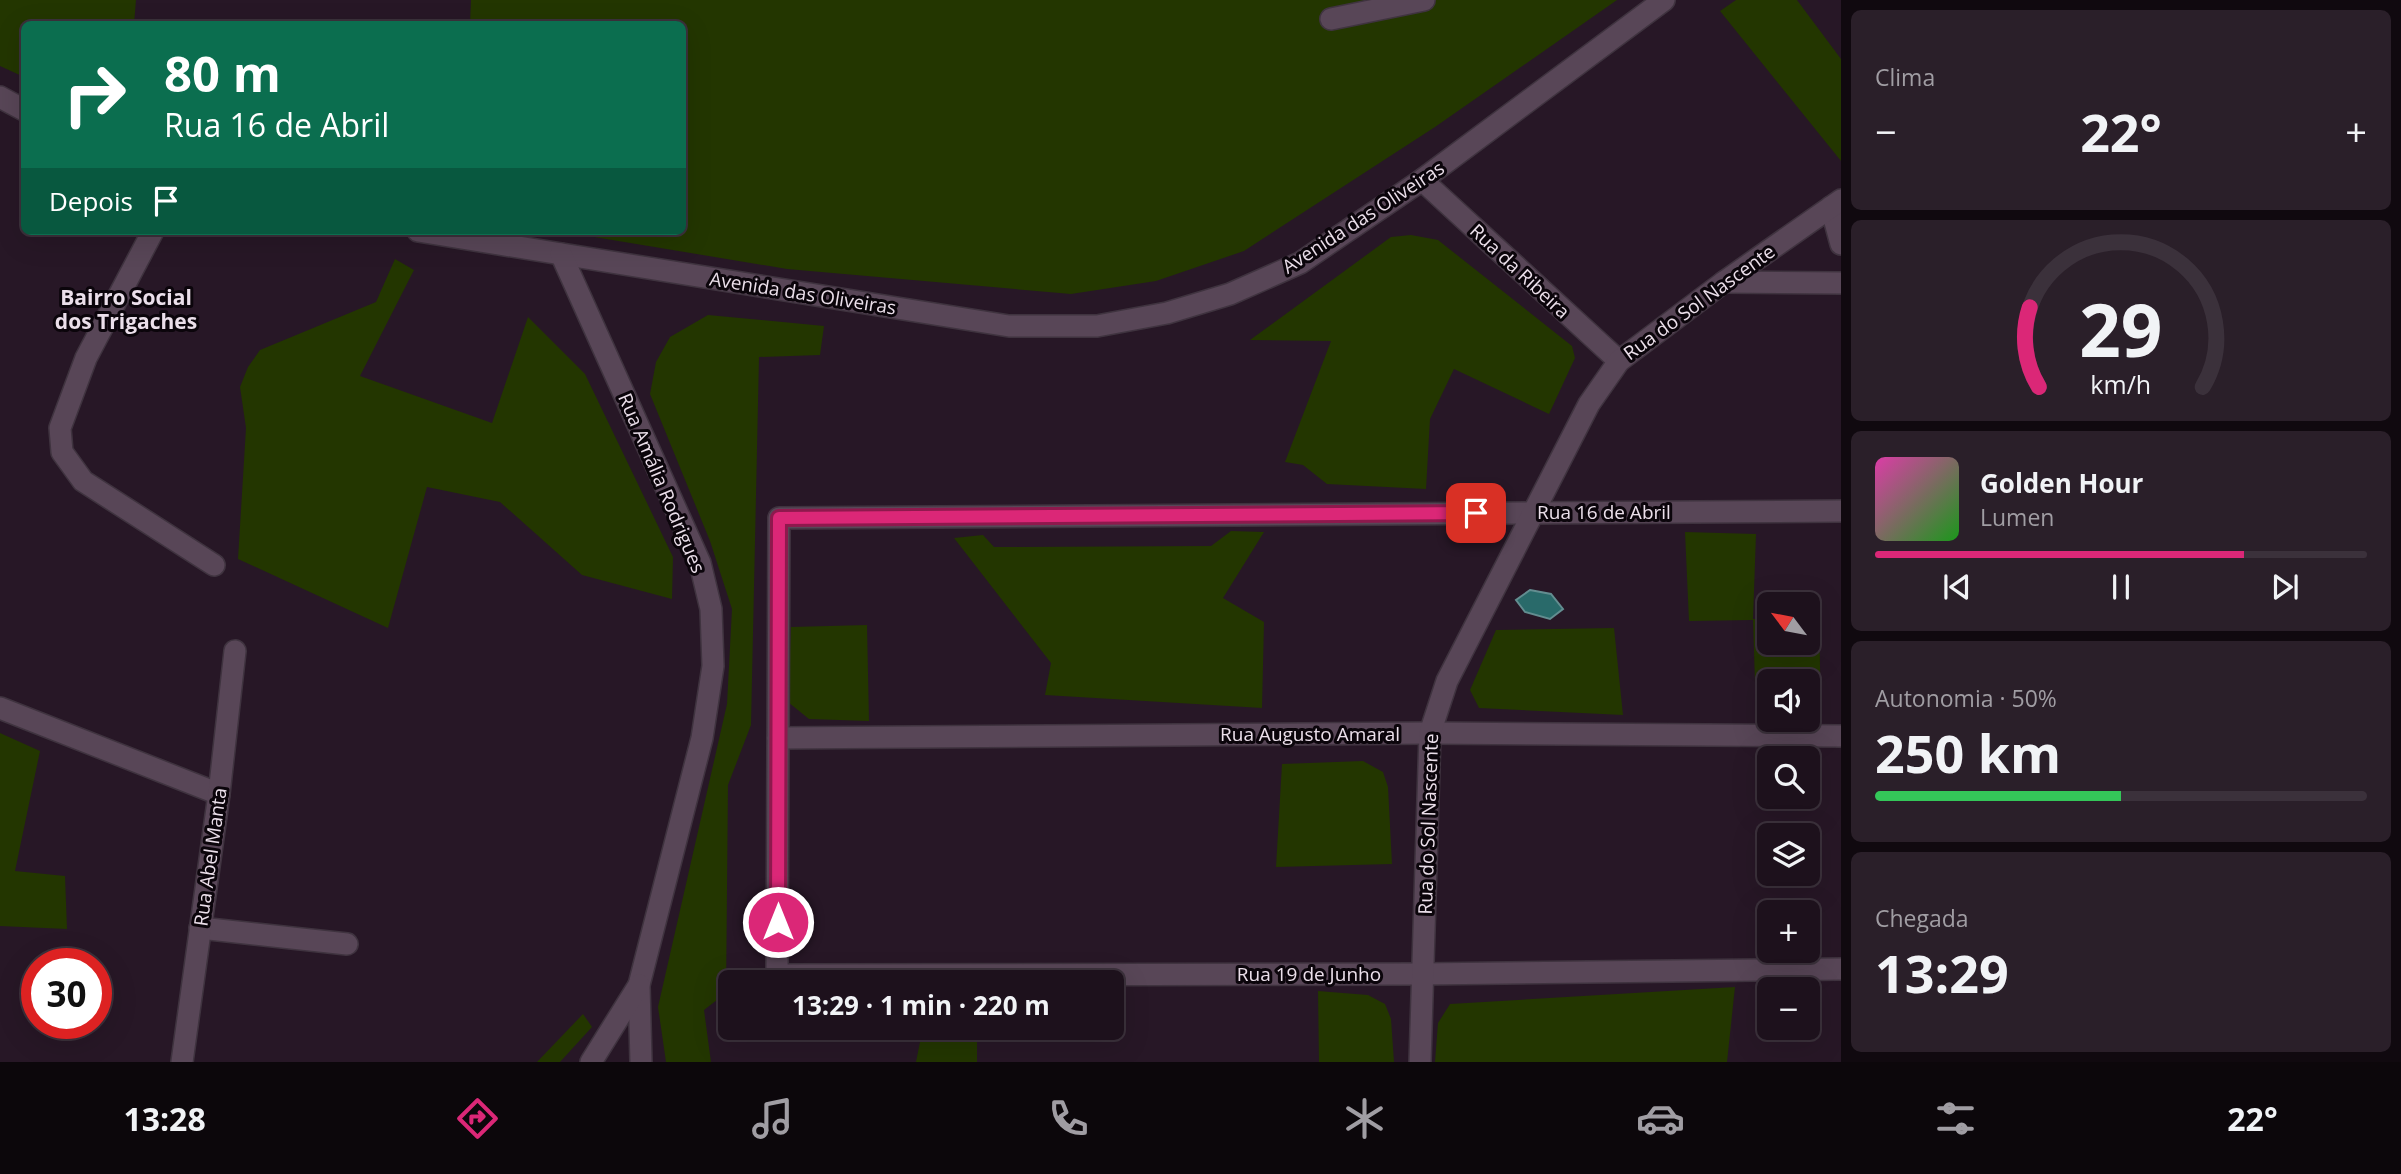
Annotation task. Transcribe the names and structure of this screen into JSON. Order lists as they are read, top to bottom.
{
  "streets": {
    "street": [
      "Avenida das Oliveiras",
      "Rua da Ribeira",
      "Rua do Sol Nascente",
      "Rua Amália Rodrigues",
      "Rua 16 de Abril",
      "Rua Augusto Amaral",
      "Rua Abel Manta",
      "Rua 19 de Junho"
    ]
  },
  "crossings": [
    ["Avenida das Oliveiras", "Rua da Ribeira"],
    ["Avenida das Oliveiras", "Rua Amália Rodrigues"],
    ["Rua da Ribeira", "Rua do Sol Nascente"],
    ["Rua do Sol Nascente", "Rua 16 de Abril"],
    ["Rua do Sol Nascente", "Rua Augusto Amaral"],
    ["Rua do Sol Nascente", "Rua 19 de Junho"],
    ["Rua 16 de Abril", "Rua Augusto Amaral"],
    ["Rua 16 de Abril", "Rua 19 de Junho"],
    ["Rua Augusto Amaral", "Rua 19 de Junho"]
  ],
  "districts": ["Bairro Social dos Trigaches"],
  "north": "top left",
  "page": {
    "tile": [
      "Clima",
      ["Autonomia · 50%", "250 km"],
      ["Chegada", "13:29"]
    ],
    "turn": ["80 m", "Rua 16 de Abril"],
    "heat": ["−", "22°", "+"],
    "then": "Depois",
    "song": ["Golden Hour", "Lumen"],
    "map_buttons": ["+", "−"],
    "limit": "30",
    "trip": "13:29 · 1 min · 220 m",
    "tabs": ["13:28", "22°"],
    "gauge": ["29", "km/h"]
  }
}
